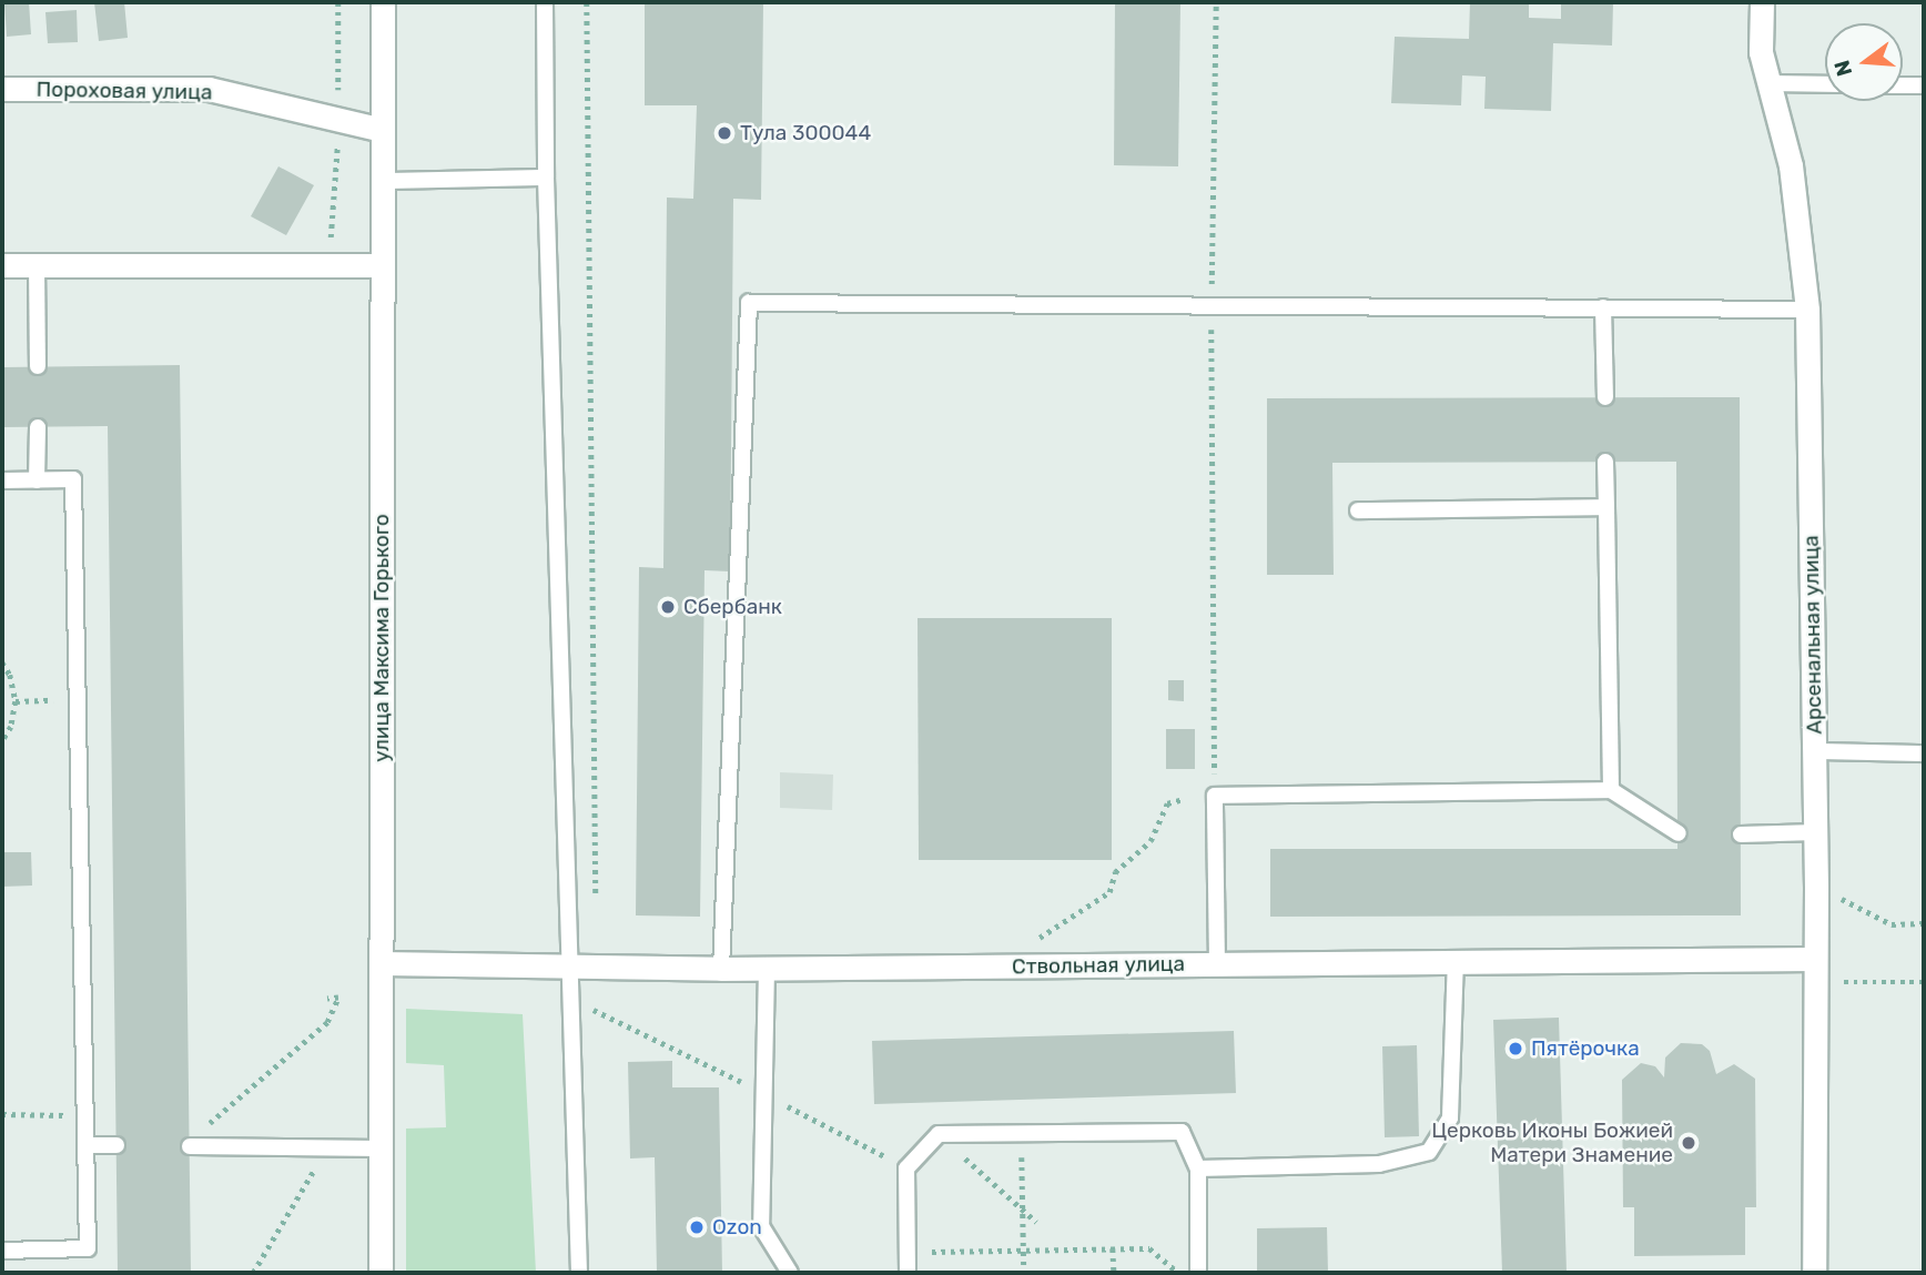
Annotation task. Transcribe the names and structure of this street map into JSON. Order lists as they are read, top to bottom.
{
  "streets": {
    "street": [
      "Пороховая улица",
      "Арсенальная улица",
      "улица Максима Горького",
      "Ствольная улица"
    ]
  },
  "crossings": [
    ["Пороховая улица", "улица Максима Горького"],
    ["Арсенальная улица", "Ствольная улица"],
    ["улица Максима Горького", "Ствольная улица"]
  ],
  "places": [
    "Тула 300044",
    "Сбербанк",
    "Пятёрочка",
    "Церковь Иконы Божией Матери Знамение",
    "Ozon"
  ],
  "north": "left"
}
